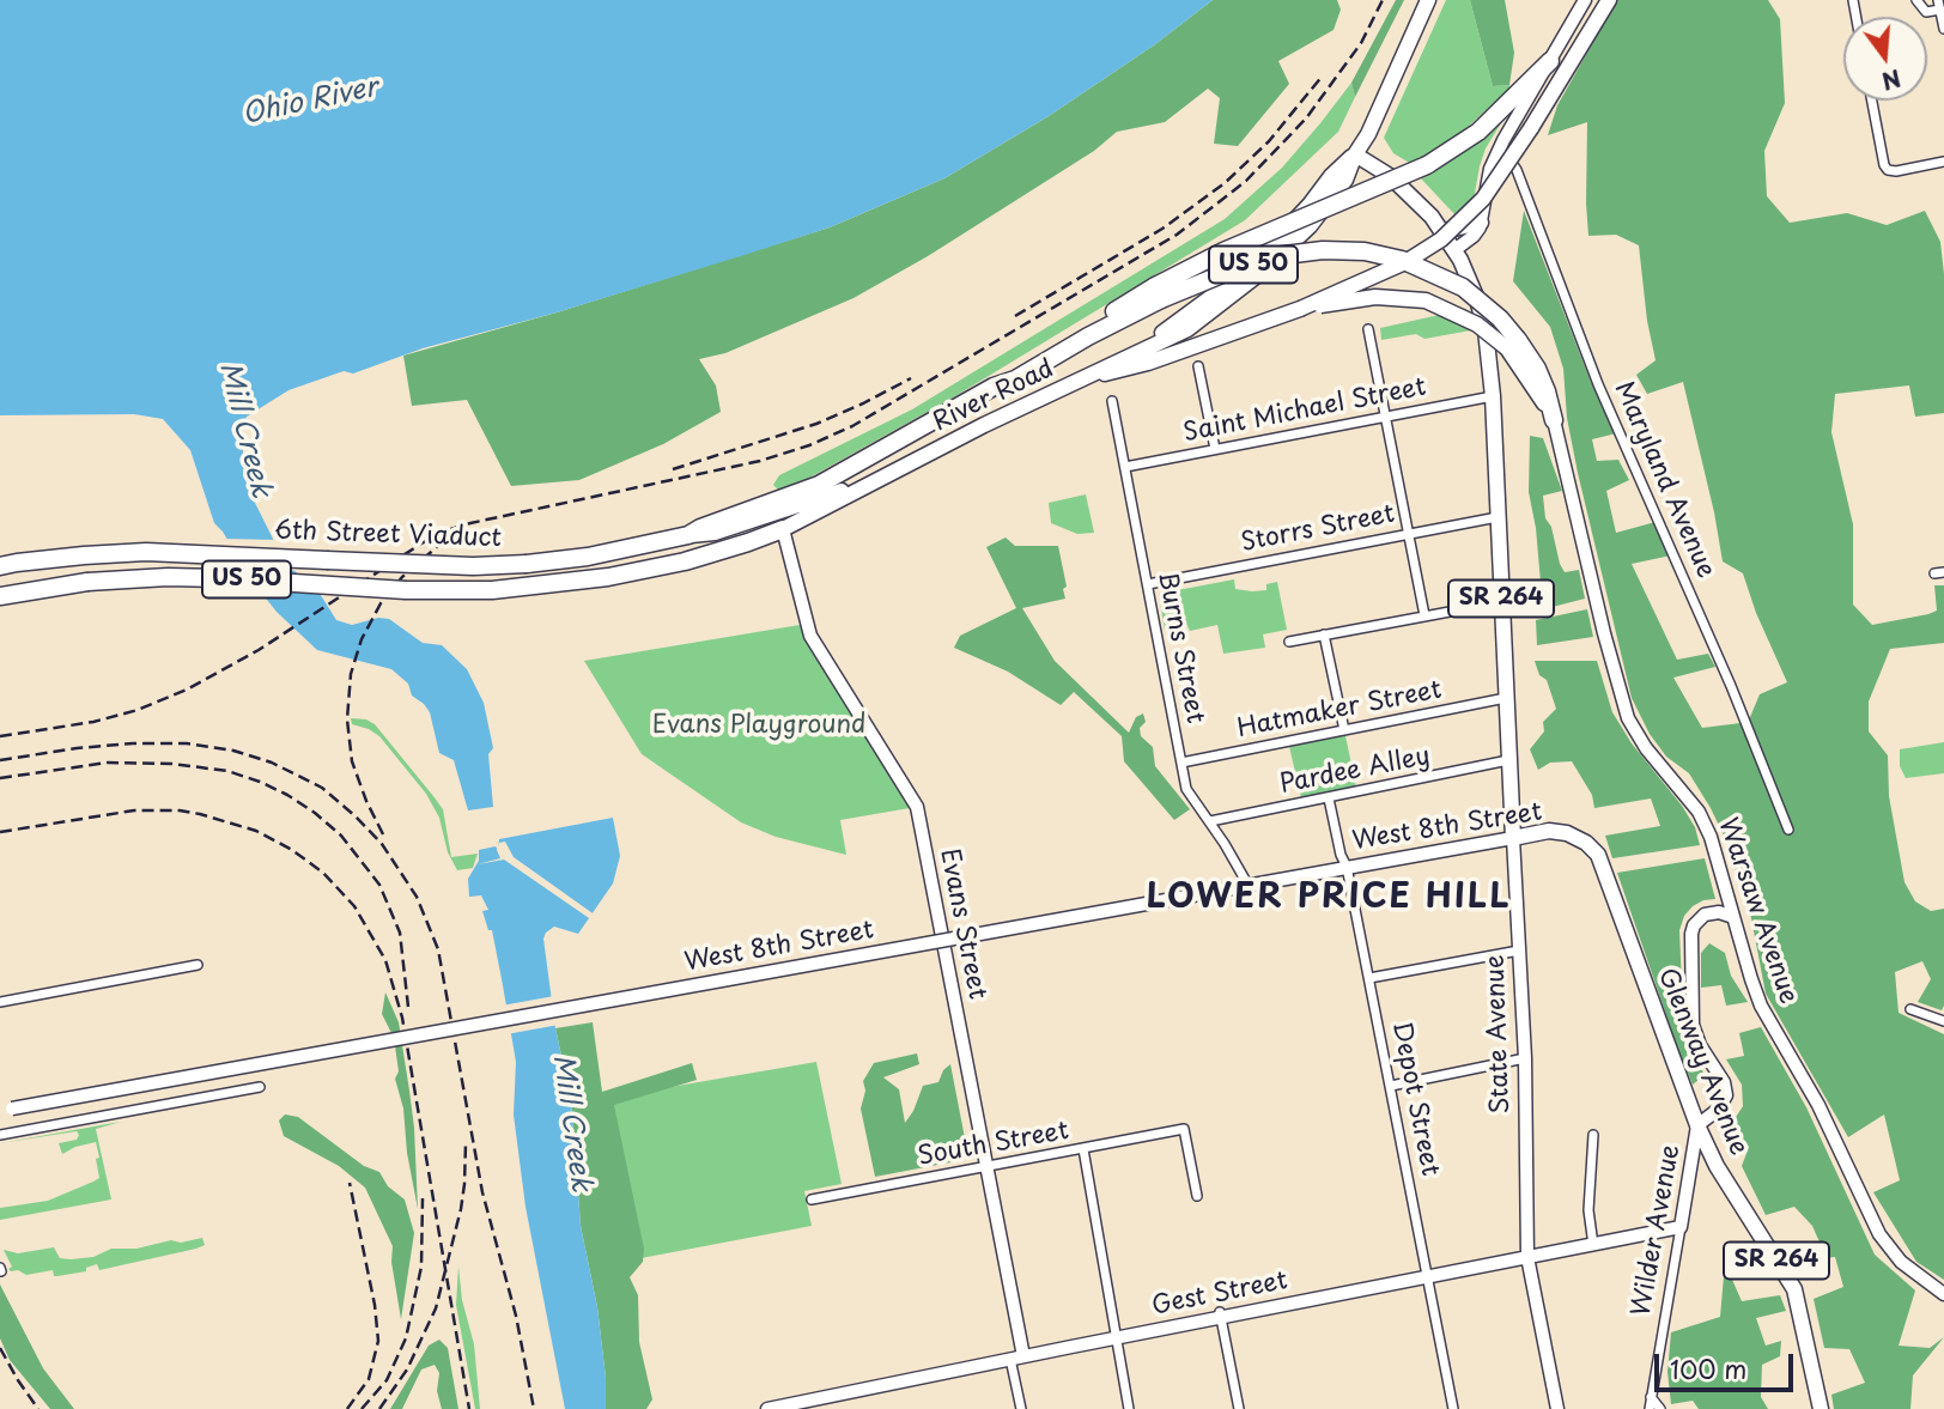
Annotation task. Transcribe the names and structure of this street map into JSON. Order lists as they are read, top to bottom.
{
  "streets": {
    "highway": ["US 50", "6th Street Viaduct"],
    "main road": [
      "River Road",
      "SR 264",
      "West 8th Street",
      "Warsaw Avenue",
      "Evans Street",
      "State Avenue",
      "Glenway Avenue",
      "Wilder Avenue",
      "Gest Street"
    ],
    "street": [
      "Saint Michael Street",
      "Maryland Avenue",
      "Storrs Street",
      "Burns Street",
      "Hatmaker Street",
      "Pardee Alley",
      "Depot Street",
      "South Street"
    ]
  },
  "crossings": [
    ["River Road", "6th Street Viaduct"],
    ["River Road", "Evans Street"],
    ["River Road", "State Avenue"],
    ["Saint Michael Street", "Burns Street"],
    ["Saint Michael Street", "State Avenue"],
    ["Storrs Street", "Burns Street"],
    ["Storrs Street", "State Avenue"],
    ["6th Street Viaduct", "Evans Street"],
    ["Burns Street", "Hatmaker Street"],
    ["Burns Street", "Pardee Alley"],
    ["Burns Street", "West 8th Street"],
    ["Hatmaker Street", "State Avenue"],
    ["Pardee Alley", "State Avenue"],
    ["Pardee Alley", "Depot Street"],
    ["West 8th Street", "State Avenue"],
    ["West 8th Street", "Glenway Avenue"],
    ["West 8th Street", "Depot Street"],
    ["Warsaw Avenue", "Wilder Avenue"],
    ["Evans Street", "South Street"],
    ["Evans Street", "Gest Street"],
    ["State Avenue", "Gest Street"],
    ["Glenway Avenue", "Wilder Avenue"],
    ["Depot Street", "Gest Street"],
    ["Wilder Avenue", "Gest Street"]
  ],
  "districts": ["LOWER PRICE HILL"],
  "water": ["Ohio River", "Mill Creek"],
  "parks": ["Evans Playground"],
  "scale_bar": "100 m",
  "north": "bottom"
}
